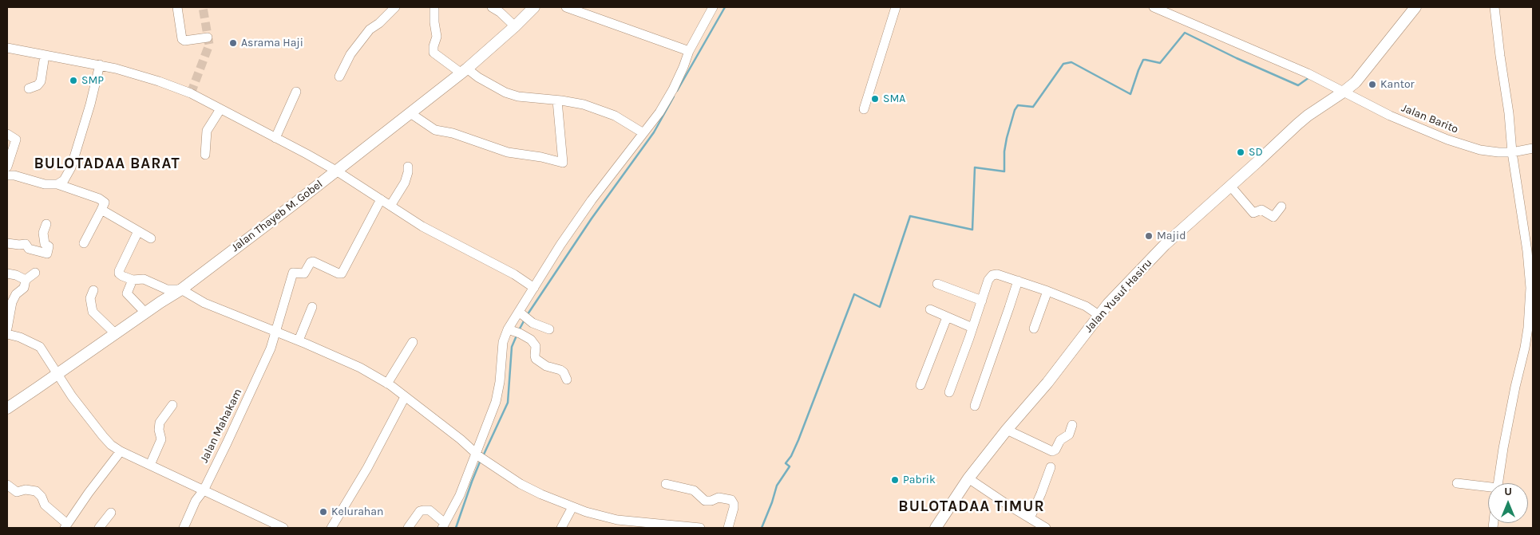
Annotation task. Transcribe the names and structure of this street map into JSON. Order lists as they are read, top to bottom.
{
  "streets": {
    "main road": ["Jalan Thayeb M. Gobel", "Jalan Yusuf Hasiru"],
    "street": ["Jalan Barito", "Jalan Mahakam"]
  },
  "crossings": [
    ["Jalan Barito", "Jalan Yusuf Hasiru"]
  ],
  "districts": ["BULOTADAA BARAT", "BULOTADAA TIMUR"],
  "places": [
    "Asrama Haji",
    "SMP",
    "Kantor",
    "SMA",
    "SD",
    "Majid",
    "Pabrik",
    "Kelurahan"
  ],
  "north": "top"
}
